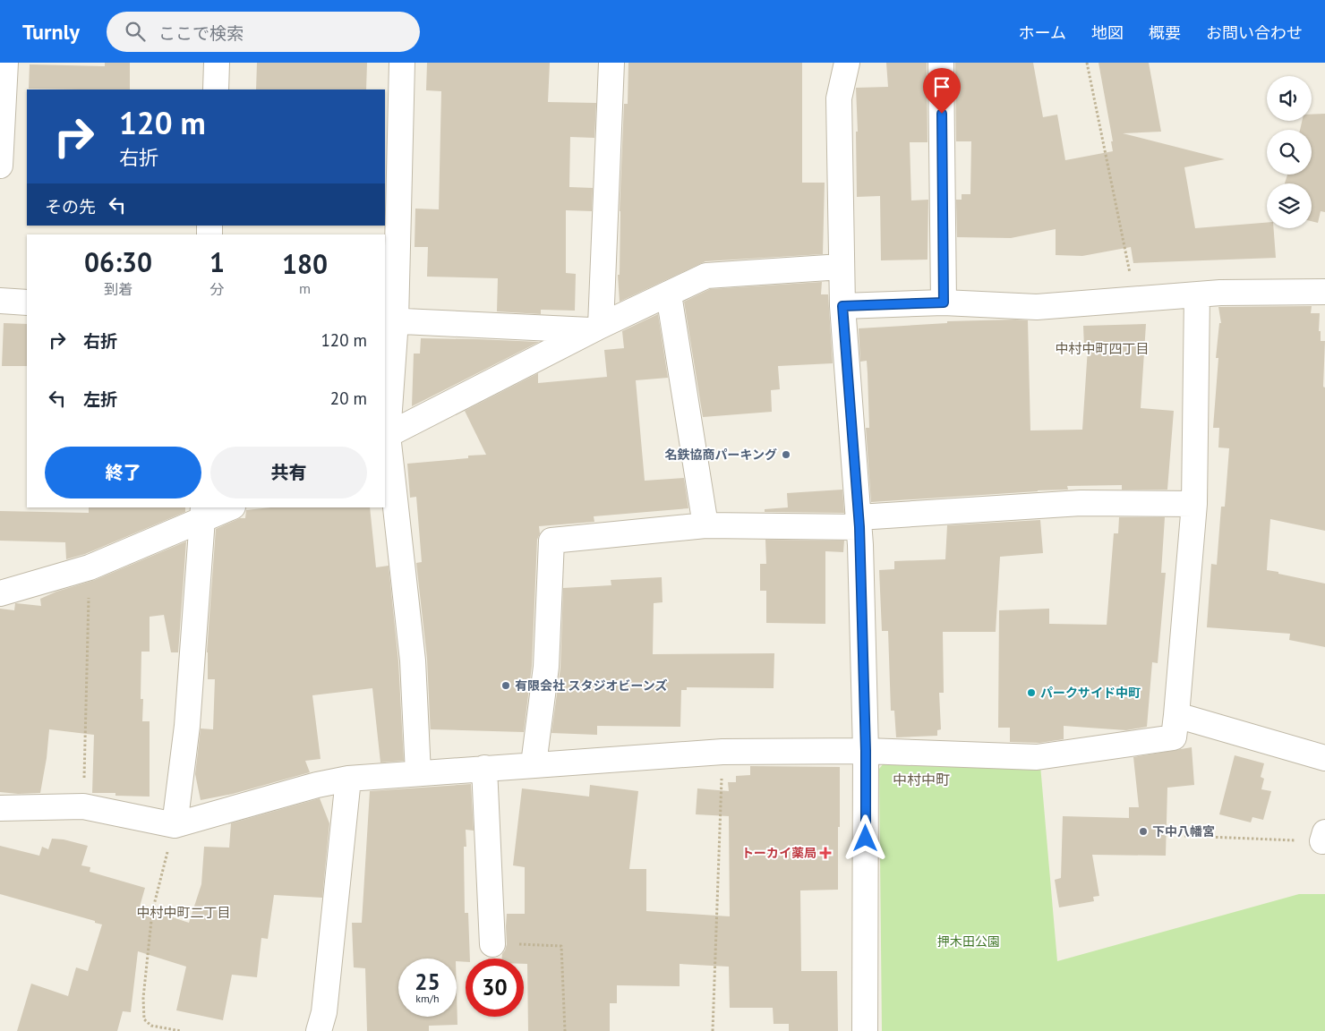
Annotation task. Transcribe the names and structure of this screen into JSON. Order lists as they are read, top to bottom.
{
  "districts": ["中村中町四丁目", "中村中町", "中村中町二丁目"],
  "parks": ["押木田公園"],
  "places": {
    "other": [
      "名鉄協商パーキング",
      "有限会社 スタジオビーンズ",
      "パークサイド中町",
      "下中八幡宮"
    ],
    "health": ["トーカイ薬局"]
  },
  "page": {
    "header": "Turnly",
    "search": "ここで検索",
    "nav": [
      "ホーム",
      "地図",
      "概要",
      "お問い合わせ"
    ],
    "turn": ["120 m", "右折"],
    "then": "その先",
    "eta": [
      "06:30",
      "到着",
      "1",
      "分",
      "180",
      "m"
    ],
    "list": [
      {
        "name": "右折",
        "value": "120 m"
      },
      {
        "name": "左折",
        "value": "20 m"
      }
    ],
    "buttons": ["終了", "共有"],
    "speed": "25 km/h",
    "limit": "30"
  }
}
